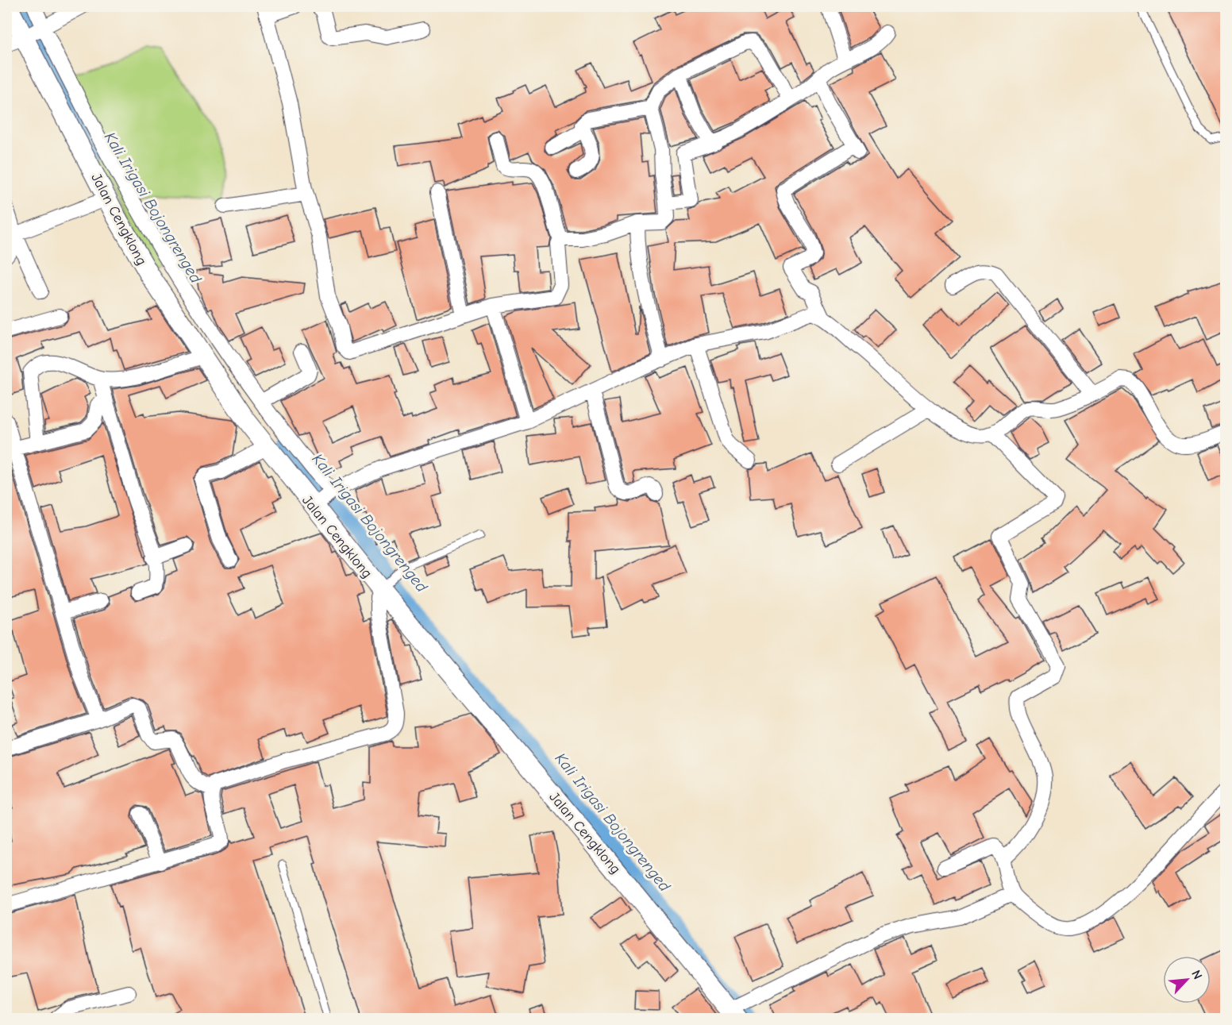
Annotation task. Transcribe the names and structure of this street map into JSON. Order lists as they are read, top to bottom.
{
  "streets": {
    "main road": ["Jalan Cengklong"]
  },
  "water": ["Kali Irigasi Bojongrenged"],
  "north": "top right"
}
